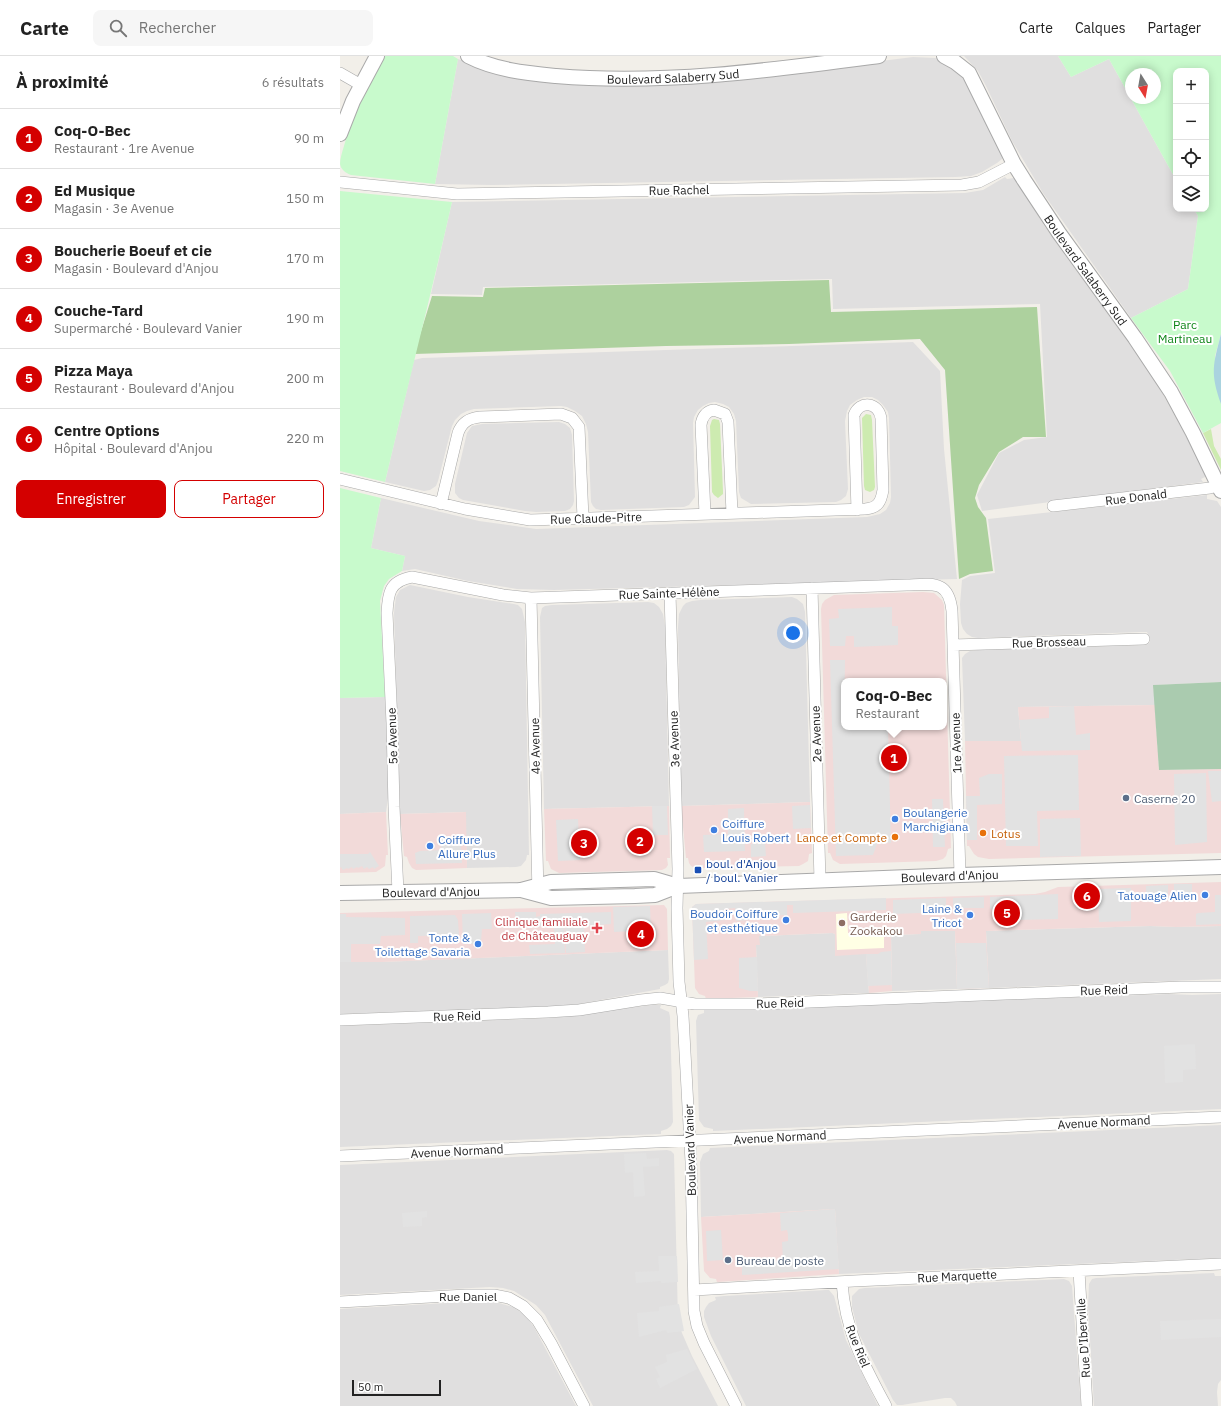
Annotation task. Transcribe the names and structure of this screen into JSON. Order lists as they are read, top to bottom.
{
  "streets": {
    "street": [
      "Boulevard Salaberry Sud",
      "Rue Rachel",
      "Rue Donald",
      "Rue Claude-Pitre",
      "Rue Sainte-Hélène",
      "Rue Brosseau",
      "2e Avenue",
      "5e Avenue",
      "3e Avenue",
      "1re Avenue",
      "4e Avenue",
      "Boulevard d'Anjou",
      "Rue Reid",
      "Avenue Normand",
      "Boulevard Vanier",
      "Rue Marquette",
      "Rue Daniel",
      "Rue D'Iberville",
      "Rue Riel"
    ]
  },
  "crossings": [
    ["Boulevard Salaberry Sud", "Rue Rachel"],
    ["Boulevard Salaberry Sud", "Rue Donald"],
    ["Rue Sainte-Hélène", "2e Avenue"],
    ["Rue Sainte-Hélène", "5e Avenue"],
    ["Rue Sainte-Hélène", "3e Avenue"],
    ["Rue Sainte-Hélène", "1re Avenue"],
    ["Rue Sainte-Hélène", "4e Avenue"],
    ["Rue Brosseau", "1re Avenue"],
    ["2e Avenue", "Boulevard d'Anjou"],
    ["5e Avenue", "Boulevard d'Anjou"],
    ["3e Avenue", "Boulevard d'Anjou"],
    ["3e Avenue", "Boulevard Vanier"],
    ["1re Avenue", "Boulevard d'Anjou"],
    ["4e Avenue", "Boulevard d'Anjou"],
    ["Boulevard d'Anjou", "Boulevard Vanier"],
    ["Rue Reid", "Boulevard Vanier"],
    ["Avenue Normand", "Boulevard Vanier"],
    ["Boulevard Vanier", "Rue Marquette"],
    ["Rue Marquette", "Rue D'Iberville"],
    ["Rue Marquette", "Rue Riel"]
  ],
  "parks": ["Parc Martineau"],
  "places": {
    "other": [
      "Caserne 20",
      "Boulangerie Marchigiana",
      "Coiffure Louis Robert",
      "Lotus",
      "Lance et Compte",
      "Coiffure Allure Plus",
      "Tatouage Alien",
      "Laine & Tricot",
      "Boudoir Coiffure et esthétique",
      "Garderie Zookakou",
      "Tonte & Toilettage Savaria",
      "Bureau de poste"
    ],
    "transit": ["boul. d'Anjou / boul. Vanier"],
    "health": ["Clinique familiale de Châteauguay"]
  },
  "scale_bar": "50 m",
  "north": "bottom",
  "page": {
    "header": "Carte",
    "search": "Rechercher",
    "nav": ["Carte", "Calques", "Partager"],
    "heading": ["À proximité", "6 résultats"],
    "map_buttons": ["+", "−"],
    "list": [
      {
        "mark": "1",
        "name": "Coq-O-Bec",
        "note": "Restaurant · 1re Avenue",
        "value": "90 m"
      },
      {
        "mark": "2",
        "name": "Ed Musique",
        "note": "Magasin · 3e Avenue",
        "value": "150 m"
      },
      {
        "mark": "3",
        "name": "Boucherie Boeuf et cie",
        "note": "Magasin · Boulevard d'Anjou",
        "value": "170 m"
      },
      {
        "mark": "4",
        "name": "Couche-Tard",
        "note": "Supermarché · Boulevard Vanier",
        "value": "190 m"
      },
      {
        "mark": "5",
        "name": "Pizza Maya",
        "note": "Restaurant · Boulevard d'Anjou",
        "value": "200 m"
      },
      {
        "mark": "6",
        "name": "Centre Options",
        "note": "Hôpital · Boulevard d'Anjou",
        "value": "220 m"
      }
    ],
    "buttons": ["Enregistrer", "Partager"],
    "popup": ["Coq-O-Bec", "Restaurant"],
    "pins": [
      "1",
      "2",
      "3",
      "6",
      "5",
      "4"
    ],
    "scale": "50 m"
  }
}
